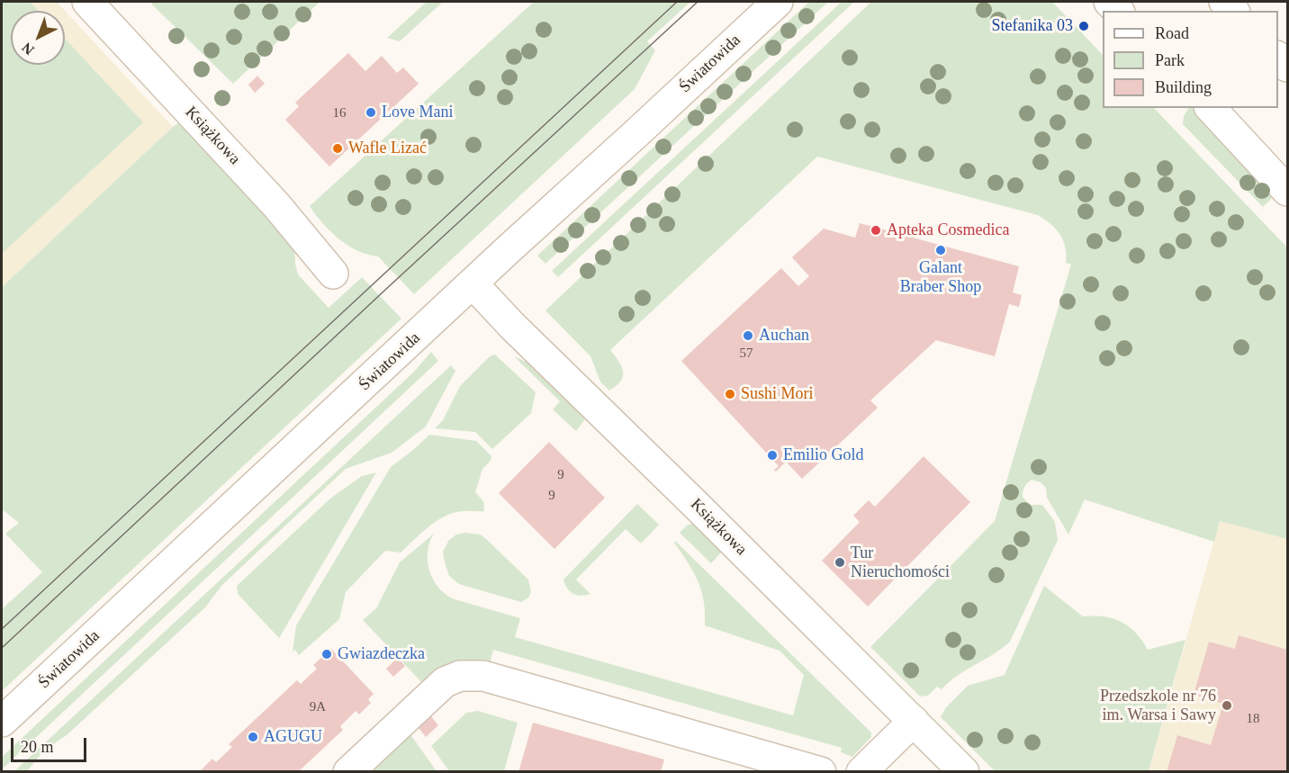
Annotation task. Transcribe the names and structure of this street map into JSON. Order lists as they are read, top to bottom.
{
  "streets": {
    "street": ["Światowida", "Książkowa"]
  },
  "crossings": [
    ["Światowida", "Książkowa"]
  ],
  "places": [
    "Stefanika 03",
    "Love Mani",
    "Wafle Lizać",
    "Apteka Cosmedica",
    "Galant Braber Shop",
    "Auchan",
    "Sushi Mori",
    "Emilio Gold",
    "Tur Nieruchomości",
    "Gwiazdeczka",
    "Przedszkole nr 76 im. Warsa i Sawy",
    "AGUGU"
  ],
  "house_numbers": [
    "16",
    "57",
    "9",
    "9",
    "9A",
    "18"
  ],
  "legend": ["Road", "Park", "Building"],
  "scale_bar": "20 m",
  "north": "bottom left"
}
